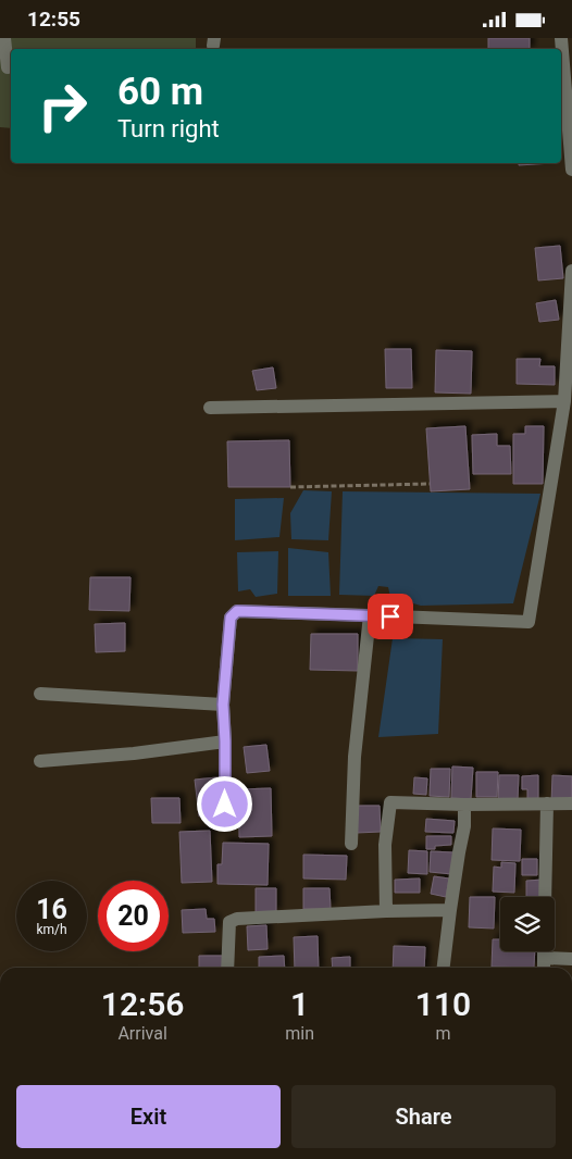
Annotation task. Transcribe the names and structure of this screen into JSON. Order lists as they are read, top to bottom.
{
  "page": {
    "status": "12:55",
    "turn": ["60 m", "Turn right"],
    "speed": "16 km/h",
    "limit": "20",
    "eta": [
      "12:56",
      "Arrival",
      "1",
      "min",
      "110",
      "m"
    ],
    "buttons": ["Exit", "Share"]
  }
}
